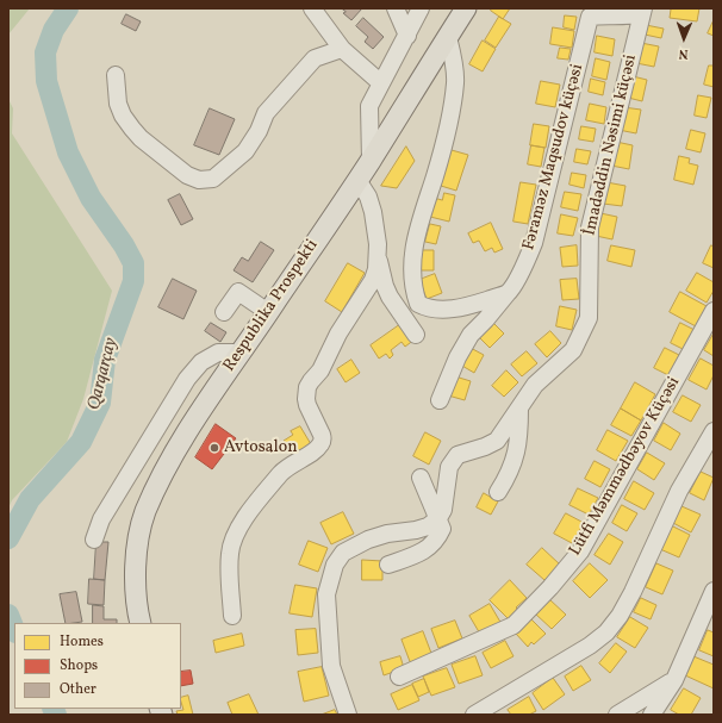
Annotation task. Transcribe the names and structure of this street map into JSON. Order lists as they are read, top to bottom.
{
  "streets": {
    "main road": ["Respublika Prospekti"],
    "street": ["İmadəddin Nəsimi küçəsi", "Fəraməz Maqsudov küçəsi", "Lütfi Məmmədbəyov Küçəsi"]
  },
  "crossings": [
    ["İmadəddin Nəsimi küçəsi", "Fəraməz Maqsudov küçəsi"]
  ],
  "water": ["Qarqarçay"],
  "places": ["Avtosalon"],
  "legend": ["Homes", "Shops", "Other"],
  "north": "bottom"
}
